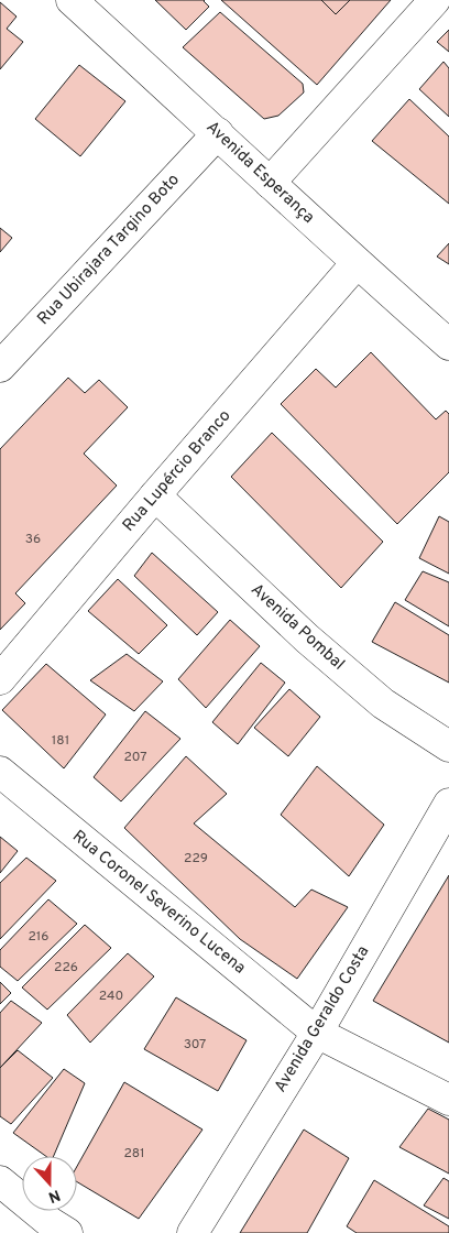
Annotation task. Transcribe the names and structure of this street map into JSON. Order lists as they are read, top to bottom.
{
  "streets": {
    "street": [
      "Avenida Esperança",
      "Rua Ubirajara Targino Boto",
      "Rua Lupércio Branco",
      "Avenida Pombal",
      "Rua Coronel Severino Lucena",
      "Avenida Geraldo Costa"
    ]
  },
  "crossings": [
    ["Avenida Esperança", "Rua Ubirajara Targino Boto"],
    ["Avenida Esperança", "Rua Lupércio Branco"],
    ["Rua Lupércio Branco", "Avenida Pombal"],
    ["Rua Coronel Severino Lucena", "Avenida Geraldo Costa"]
  ],
  "house_numbers": [
    "36",
    "181",
    "207",
    "229",
    "216",
    "226",
    "240",
    "307",
    "281"
  ],
  "north": "bottom"
}
